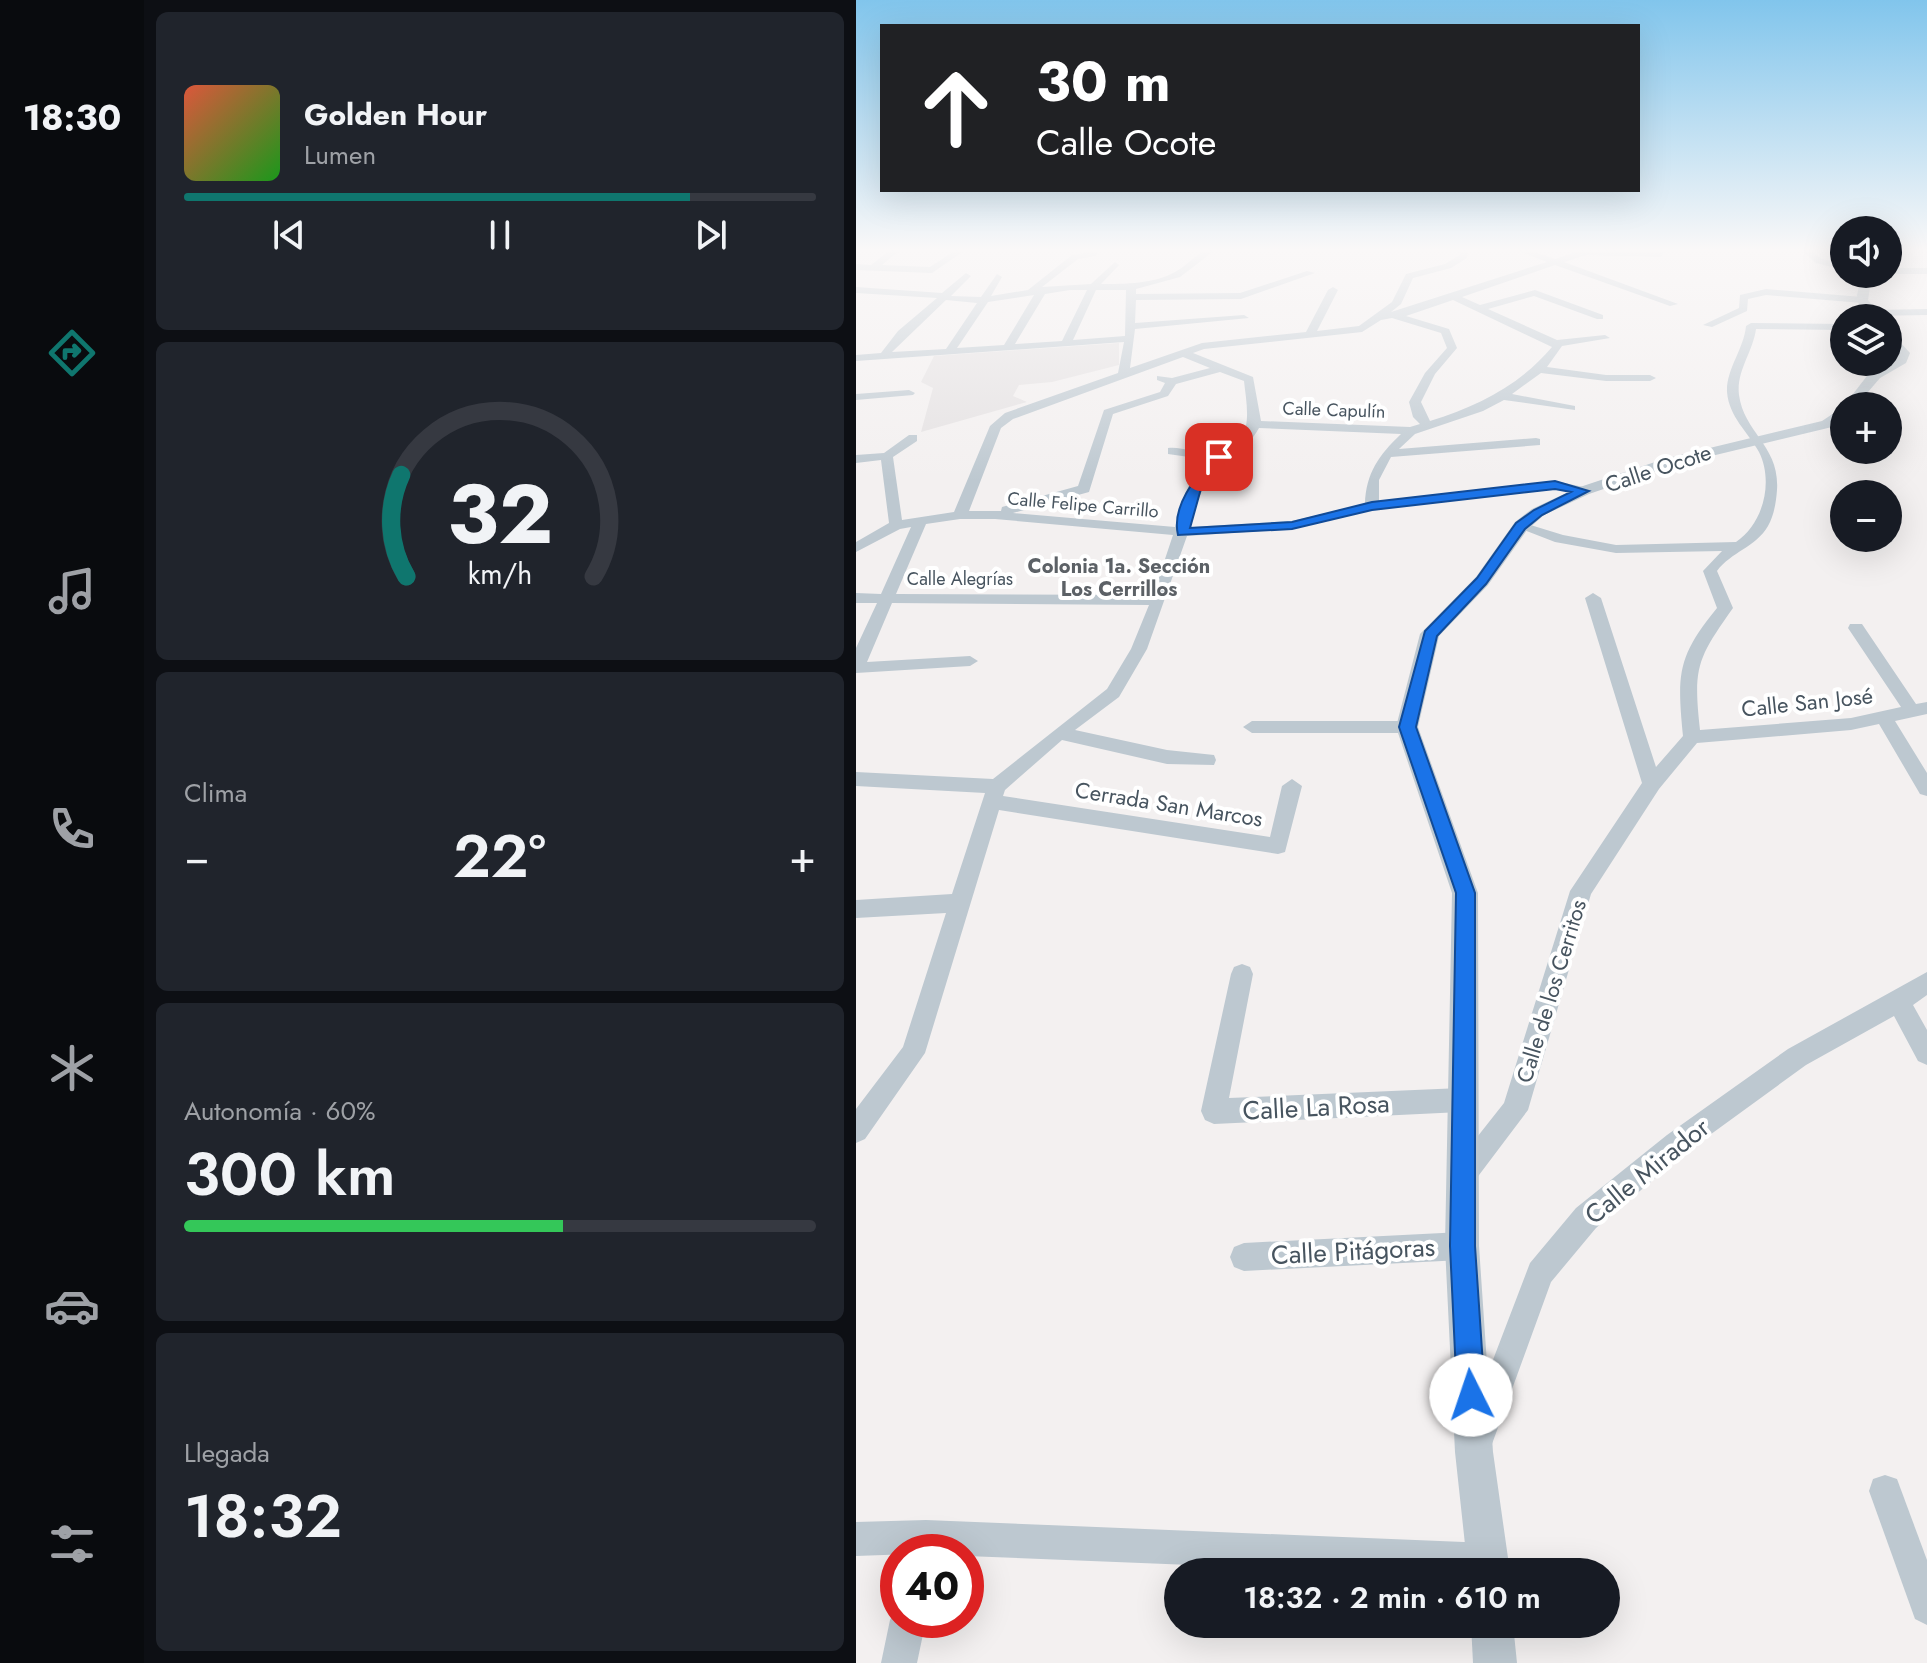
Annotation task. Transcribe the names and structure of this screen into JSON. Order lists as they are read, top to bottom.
{
  "streets": {
    "street": [
      "Calle Capulín",
      "Calle Ocote",
      "Calle Felipe Carrillo",
      "Calle Alegrías",
      "Calle San José",
      "Cerrada San Marcos",
      "Calle de los Cerritos",
      "Calle La Rosa",
      "Calle Mirador",
      "Calle Pitágoras"
    ]
  },
  "crossings": [
    ["Calle Ocote", "Calle Felipe Carrillo"],
    ["Calle San José", "Calle de los Cerritos"]
  ],
  "districts": ["Colonia 1a. Sección Los Cerrillos"],
  "page": {
    "tabs": "18:30",
    "turn": ["30 m", "Calle Ocote"],
    "song": ["Golden Hour", "Lumen"],
    "map_buttons": ["+", "−"],
    "tile": [
      "Clima",
      ["Autonomía · 60%", "300 km"],
      ["Llegada", "18:32"]
    ],
    "heat": ["−", "22°", "+"],
    "limit": "40",
    "trip": "18:32 · 2 min · 610 m",
    "gauge": ["32", "km/h"]
  }
}
